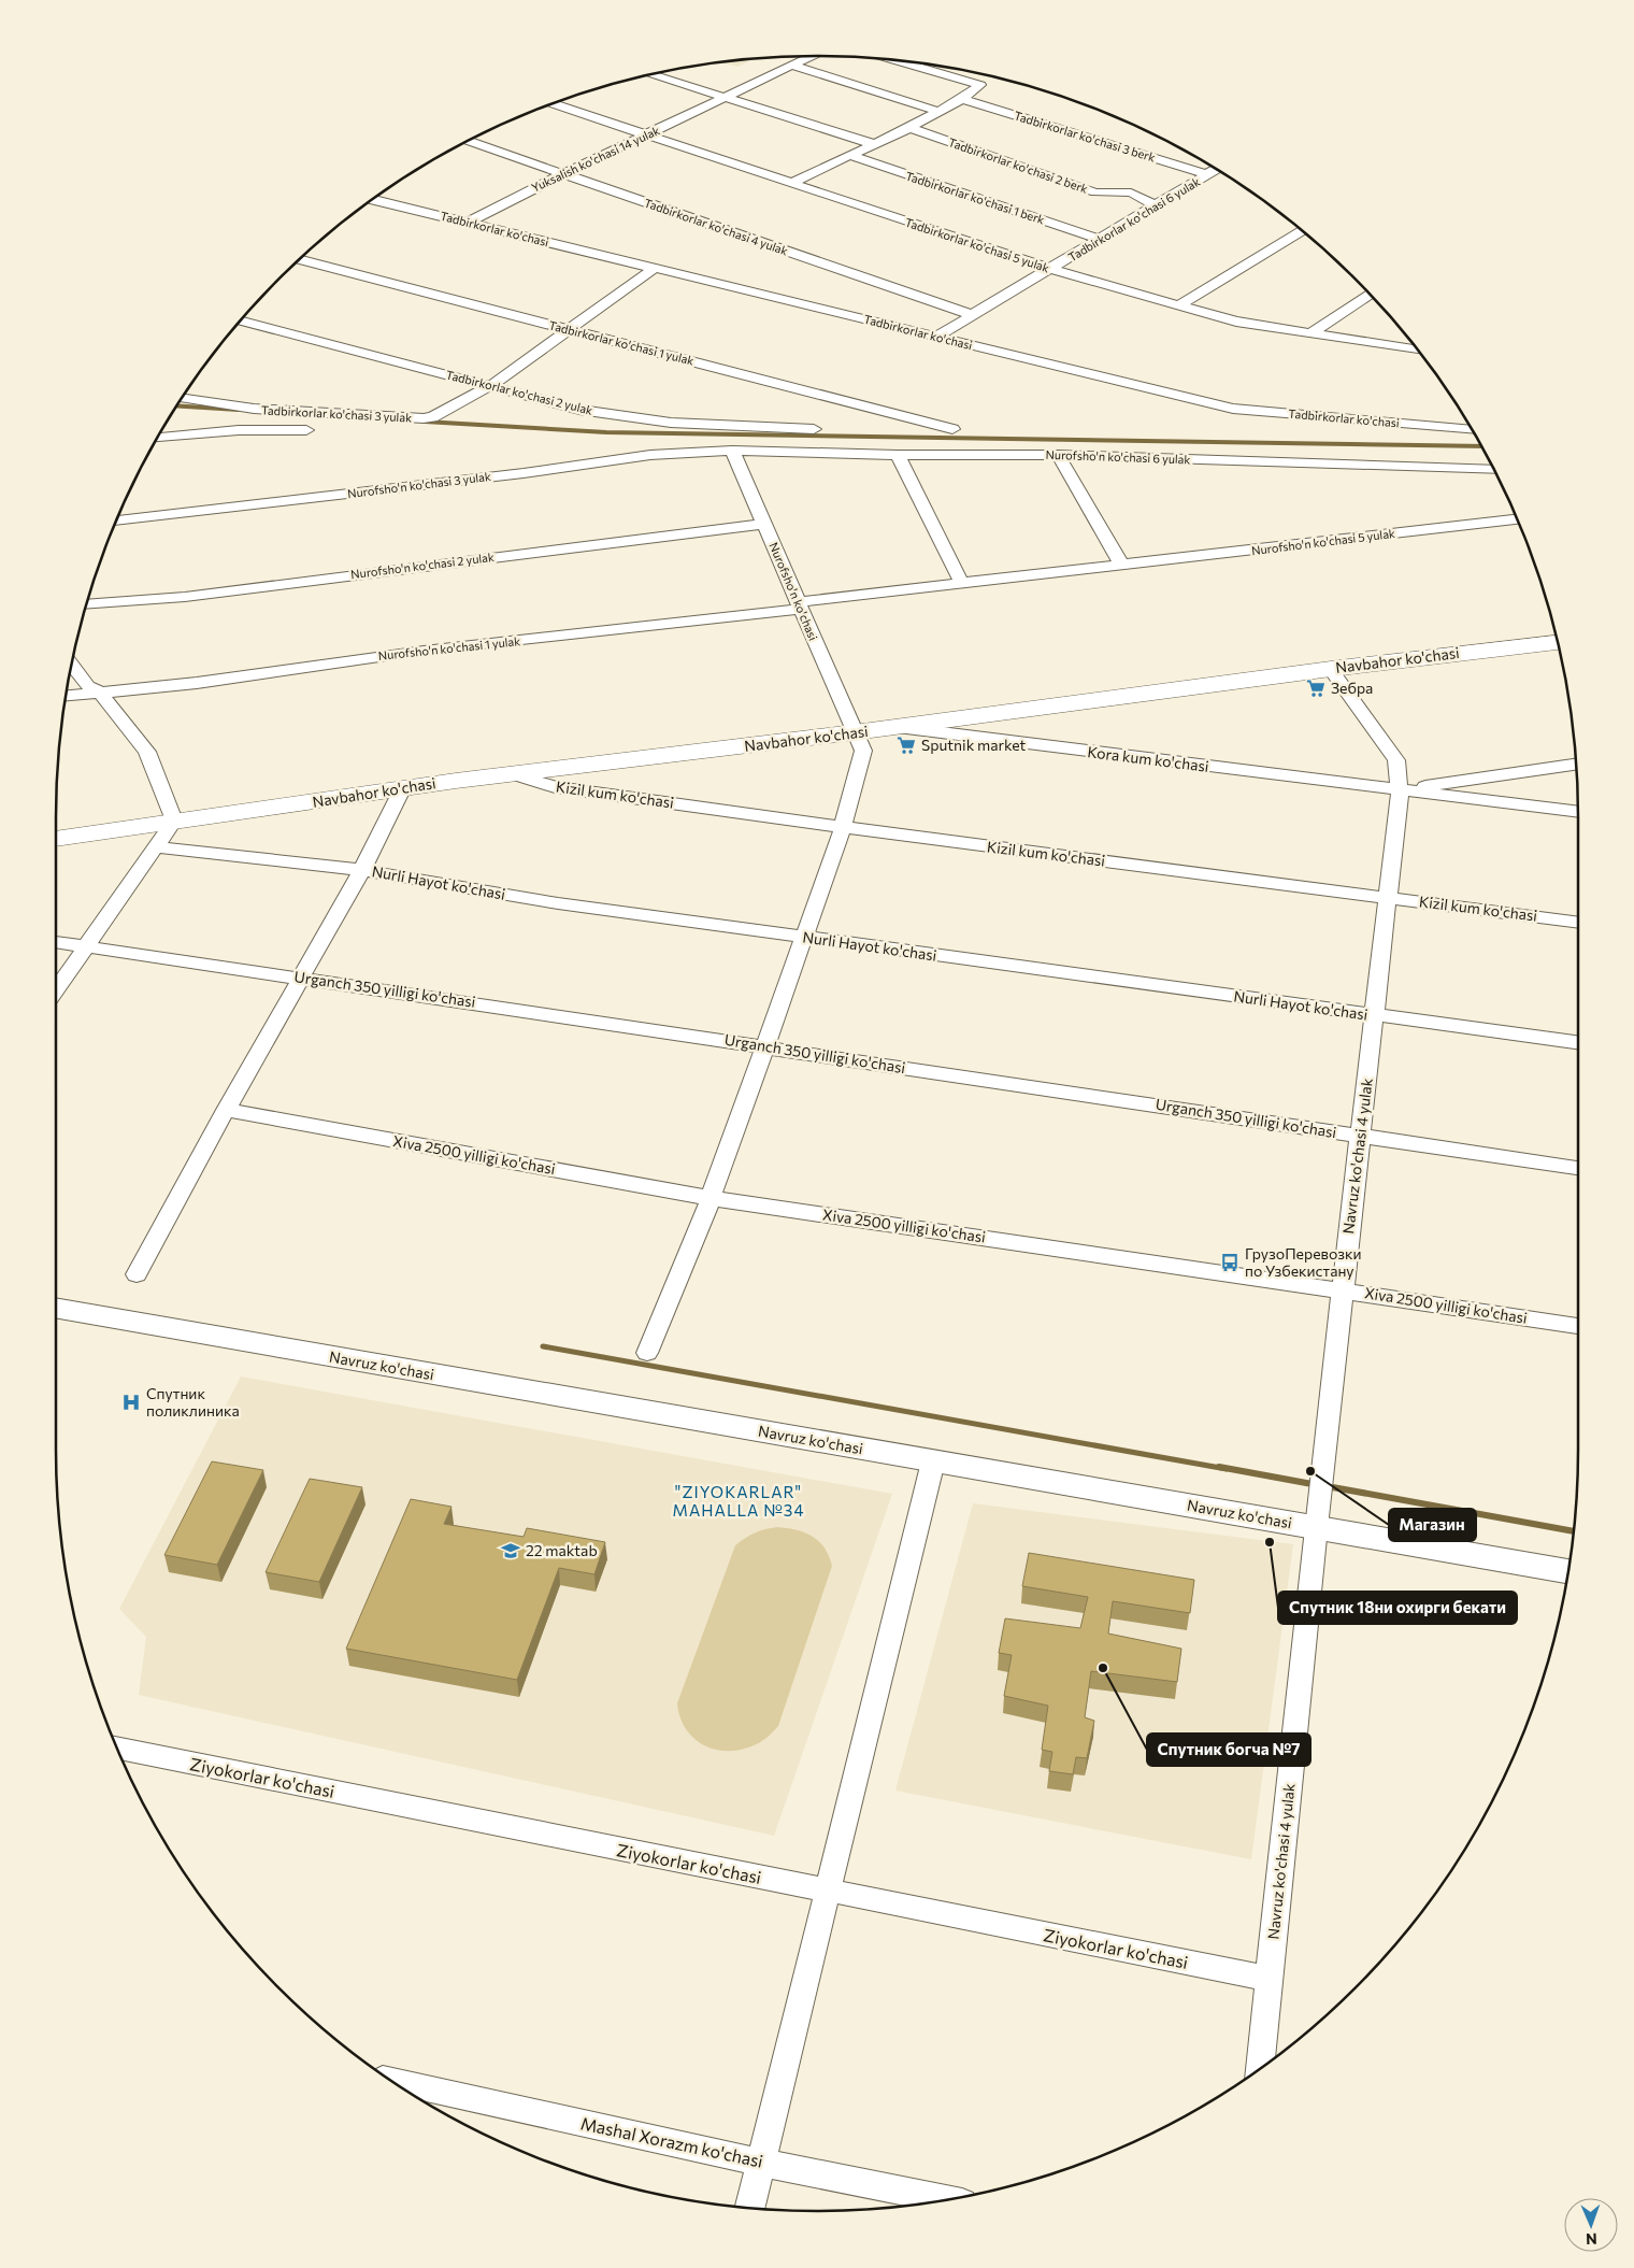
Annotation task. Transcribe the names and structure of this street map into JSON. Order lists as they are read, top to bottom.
{
  "streets": {
    "main road": ["Navbahor ko'chasi"],
    "street": [
      "Tadbirkorlar ko'chasi 3 berk",
      "Yuksalish ko'chasi 14 yulak",
      "Tadbirkorlar ko'chasi 2 berk",
      "Tadbirkorlar ko'chasi 1 berk",
      "Tadbirkorlar ko'chasi 6 yulak",
      "Tadbirkorlar ko'chasi 4 yulak",
      "Tadbirkorlar ko'chasi",
      "Tadbirkorlar ko'chasi 5 yulak",
      "Tadbirkorlar ko'chasi 1 yulak",
      "Tadbirkorlar ko'chasi 2 yulak",
      "Tadbirkorlar ko'chasi 3 yulak",
      "Nurofsho'n ko'chasi 6 yulak",
      "Nurofsho'n ko'chasi 3 yulak",
      "Nurofsho'n ko'chasi 5 yulak",
      "Nurofsho'n ko'chasi 2 yulak",
      "Nurofsho'n ko'chasi",
      "Nurofsho'n ko'chasi 1 yulak",
      "Kora kum ko'chasi",
      "Kizil kum ko'chasi",
      "Nurli Hayot ko'chasi",
      "Urganch 350 yilligi ko'chasi",
      "Xiva 2500 yilligi ko'chasi",
      "Navruz ko'chasi 4 yulak",
      "Navruz ko'chasi",
      "Ziyokorlar ko'chasi",
      "Mashal Xorazm ko'chasi"
    ]
  },
  "crossings": [
    ["Tadbirkorlar ko'chasi 3 berk", "Tadbirkorlar ko'chasi 6 yulak"],
    ["Yuksalish ko'chasi 14 yulak", "Tadbirkorlar ko'chasi 4 yulak"],
    ["Yuksalish ko'chasi 14 yulak", "Tadbirkorlar ko'chasi"],
    ["Yuksalish ko'chasi 14 yulak", "Tadbirkorlar ko'chasi 5 yulak"],
    ["Tadbirkorlar ko'chasi 2 berk", "Tadbirkorlar ko'chasi 6 yulak"],
    ["Tadbirkorlar ko'chasi 1 berk", "Tadbirkorlar ko'chasi 6 yulak"],
    ["Tadbirkorlar ko'chasi 6 yulak", "Tadbirkorlar ko'chasi 4 yulak"],
    ["Tadbirkorlar ko'chasi 6 yulak", "Tadbirkorlar ko'chasi"],
    ["Tadbirkorlar ko'chasi 6 yulak", "Tadbirkorlar ko'chasi 5 yulak"],
    ["Tadbirkorlar ko'chasi 2 yulak", "Tadbirkorlar ko'chasi 3 yulak"],
    ["Nurofsho'n ko'chasi 6 yulak", "Nurofsho'n ko'chasi 3 yulak"],
    ["Nurofsho'n ko'chasi 6 yulak", "Nurofsho'n ko'chasi"],
    ["Nurofsho'n ko'chasi 3 yulak", "Nurofsho'n ko'chasi"],
    ["Nurofsho'n ko'chasi 5 yulak", "Nurofsho'n ko'chasi"],
    ["Nurofsho'n ko'chasi 5 yulak", "Nurofsho'n ko'chasi 1 yulak"],
    ["Nurofsho'n ko'chasi 2 yulak", "Nurofsho'n ko'chasi"],
    ["Nurofsho'n ko'chasi", "Nurofsho'n ko'chasi 1 yulak"],
    ["Nurofsho'n ko'chasi", "Navbahor ko'chasi"],
    ["Nurofsho'n ko'chasi", "Kizil kum ko'chasi"],
    ["Nurofsho'n ko'chasi", "Nurli Hayot ko'chasi"],
    ["Nurofsho'n ko'chasi", "Urganch 350 yilligi ko'chasi"],
    ["Nurofsho'n ko'chasi", "Xiva 2500 yilligi ko'chasi"],
    ["Navbahor ko'chasi", "Kora kum ko'chasi"],
    ["Navbahor ko'chasi", "Kizil kum ko'chasi"],
    ["Navbahor ko'chasi", "Navruz ko'chasi 4 yulak"],
    ["Kora kum ko'chasi", "Navruz ko'chasi 4 yulak"],
    ["Kizil kum ko'chasi", "Navruz ko'chasi 4 yulak"],
    ["Nurli Hayot ko'chasi", "Navruz ko'chasi 4 yulak"],
    ["Urganch 350 yilligi ko'chasi", "Navruz ko'chasi 4 yulak"],
    ["Xiva 2500 yilligi ko'chasi", "Navruz ko'chasi 4 yulak"],
    ["Navruz ko'chasi 4 yulak", "Navruz ko'chasi"],
    ["Navruz ko'chasi 4 yulak", "Ziyokorlar ko'chasi"]
  ],
  "districts": ["\"ZIYOKARLAR\" MAHALLA №34"],
  "places": {
    "supermarket": ["Зебра", "Sputnik market"],
    "bus stop": ["ГрузоПеревозки по Узбекистану"],
    "hospital": ["Спутник поликлиника"],
    "other": ["Магазин", "Спутник 18ни охирги бекати", "Спутник богча №7"],
    "school or university": ["22 maktab"]
  },
  "north": "bottom"
}
